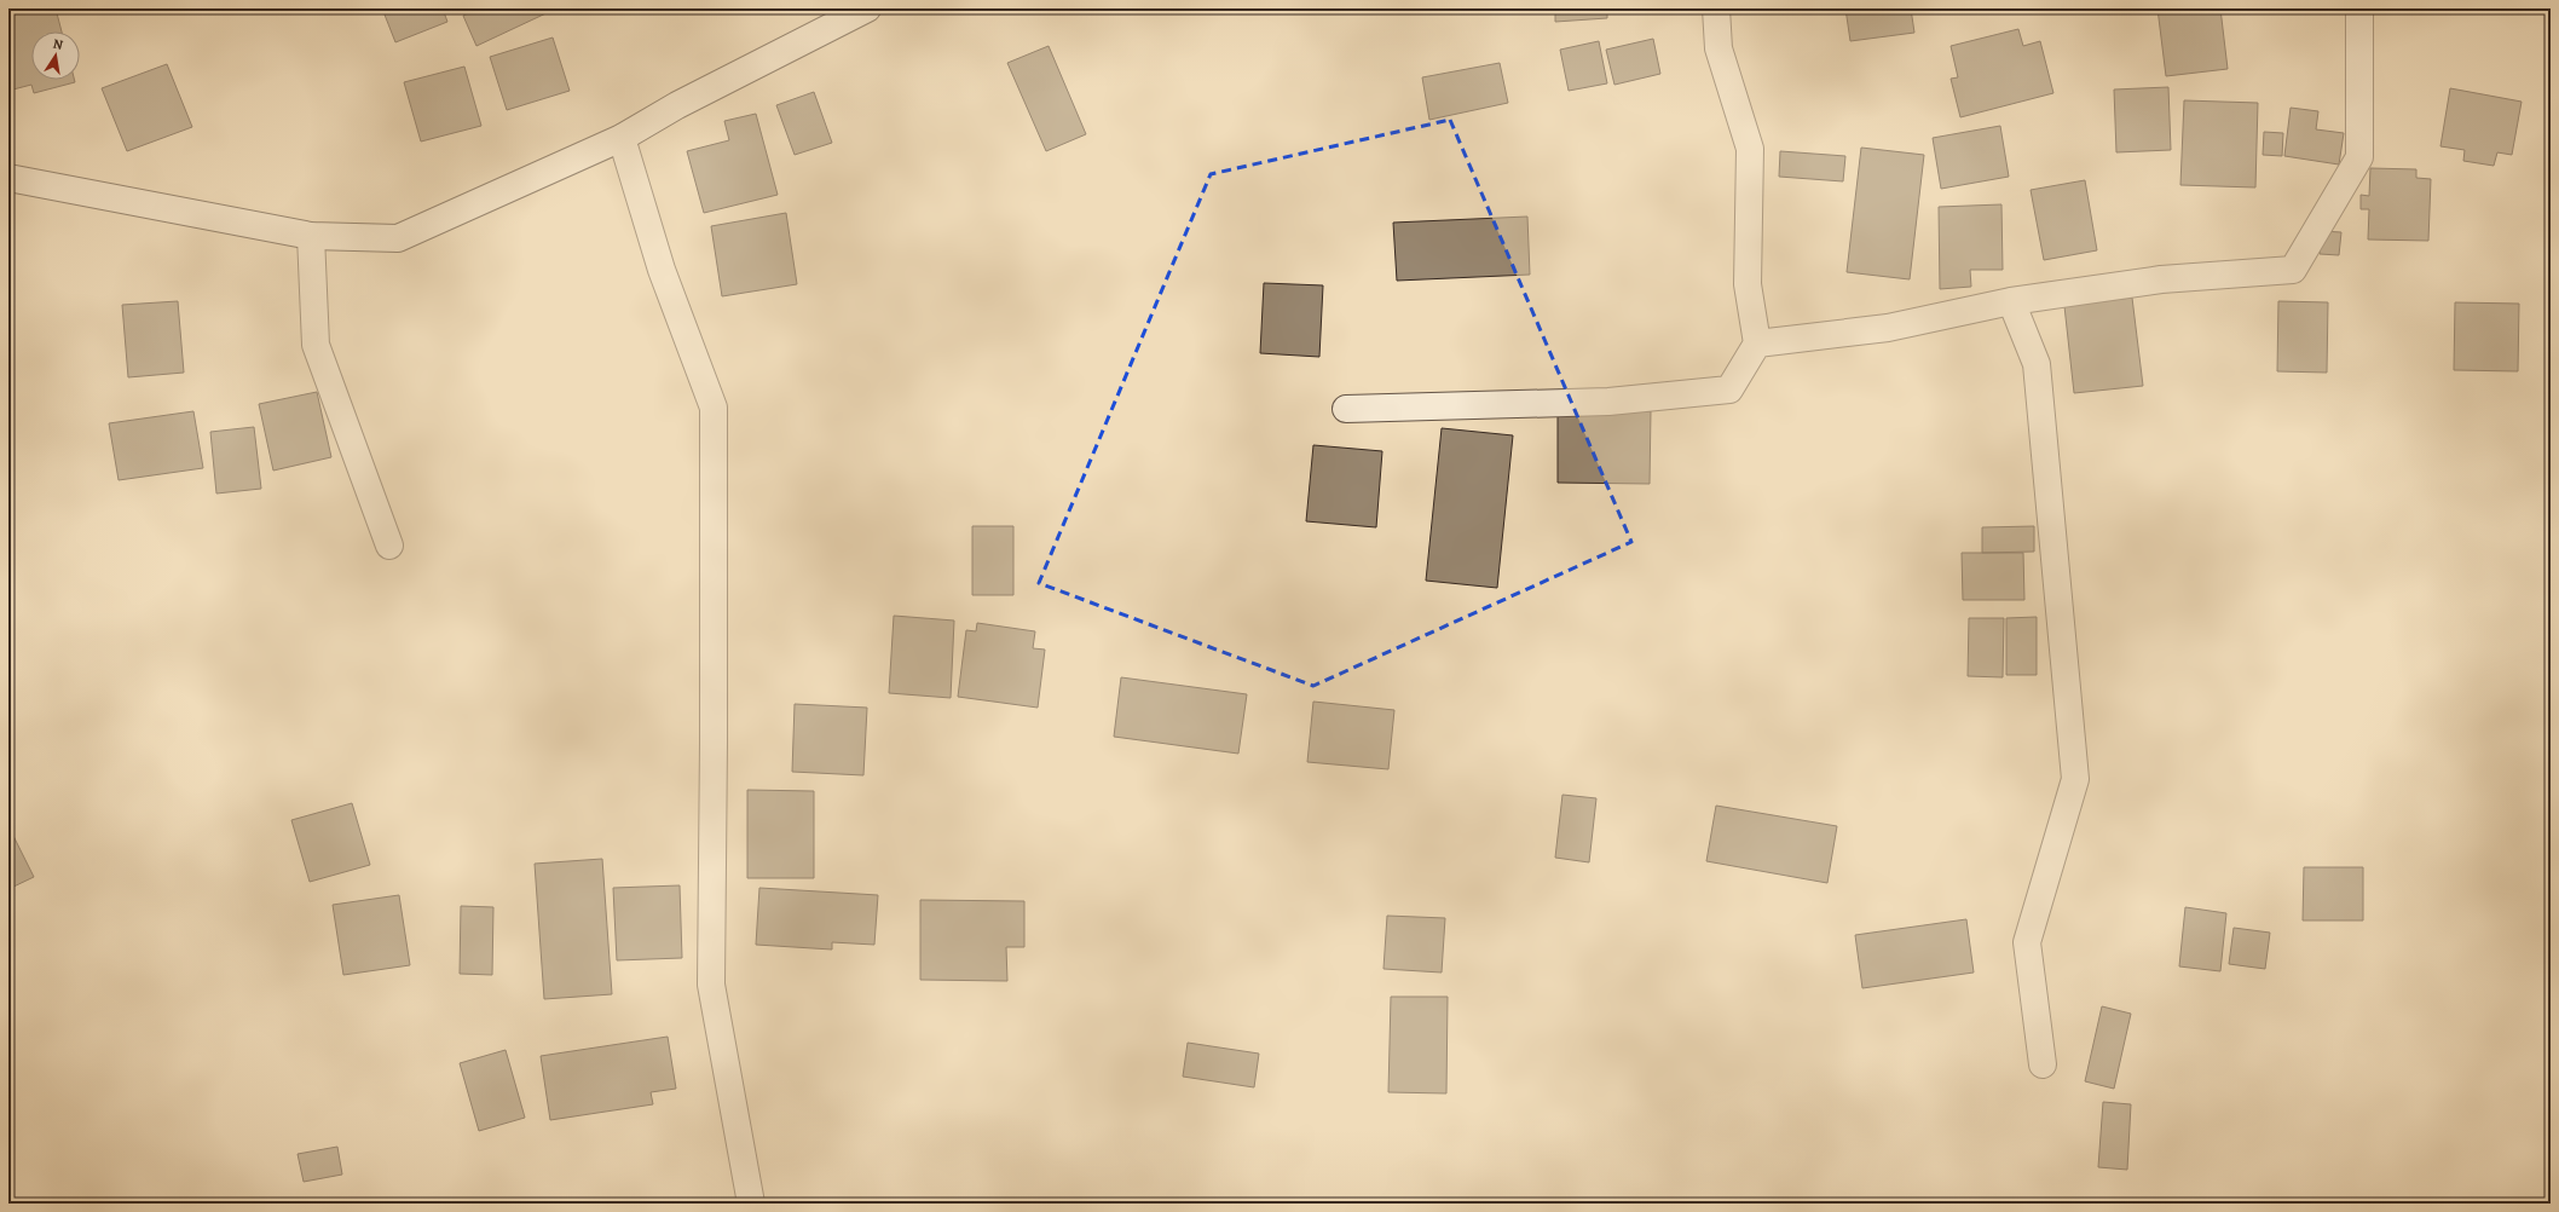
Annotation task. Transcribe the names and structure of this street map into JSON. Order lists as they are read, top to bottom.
{
  "north": "top"
}
